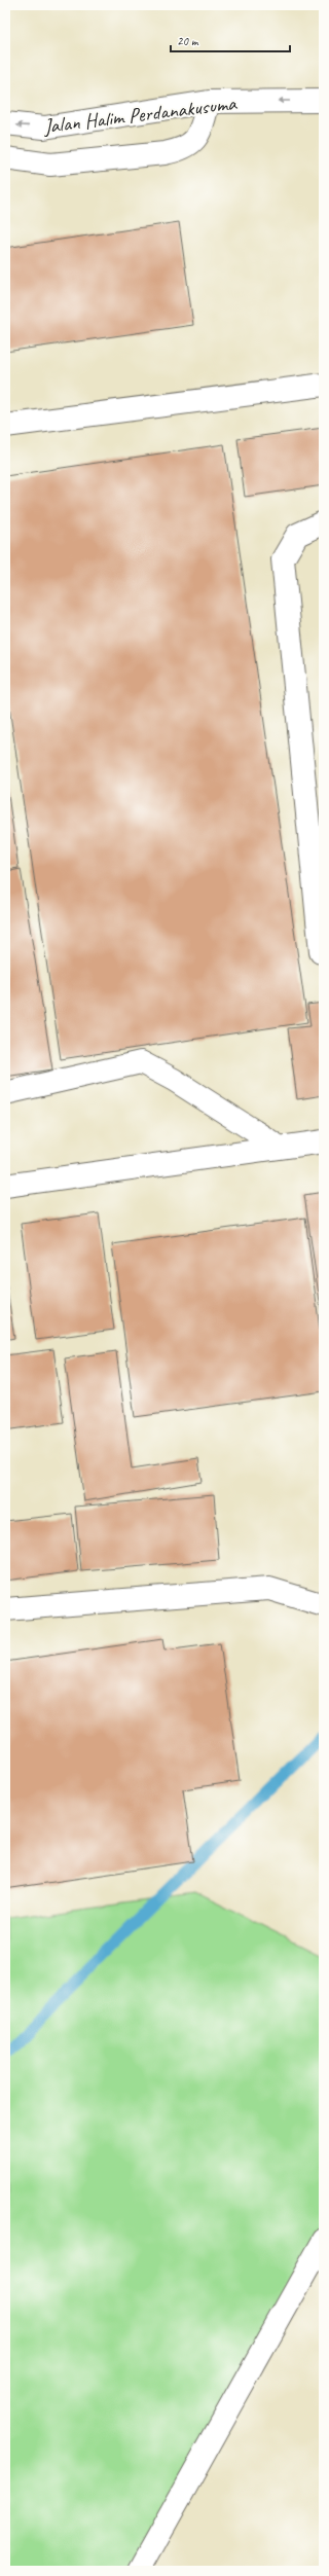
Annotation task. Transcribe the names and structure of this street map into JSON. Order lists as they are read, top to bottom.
{
  "streets": {
    "lane": ["Jalan Halim Perdanakusuma"]
  },
  "one_way": ["Jalan Halim Perdanakusuma"],
  "scale_bar": "20 m"
}
